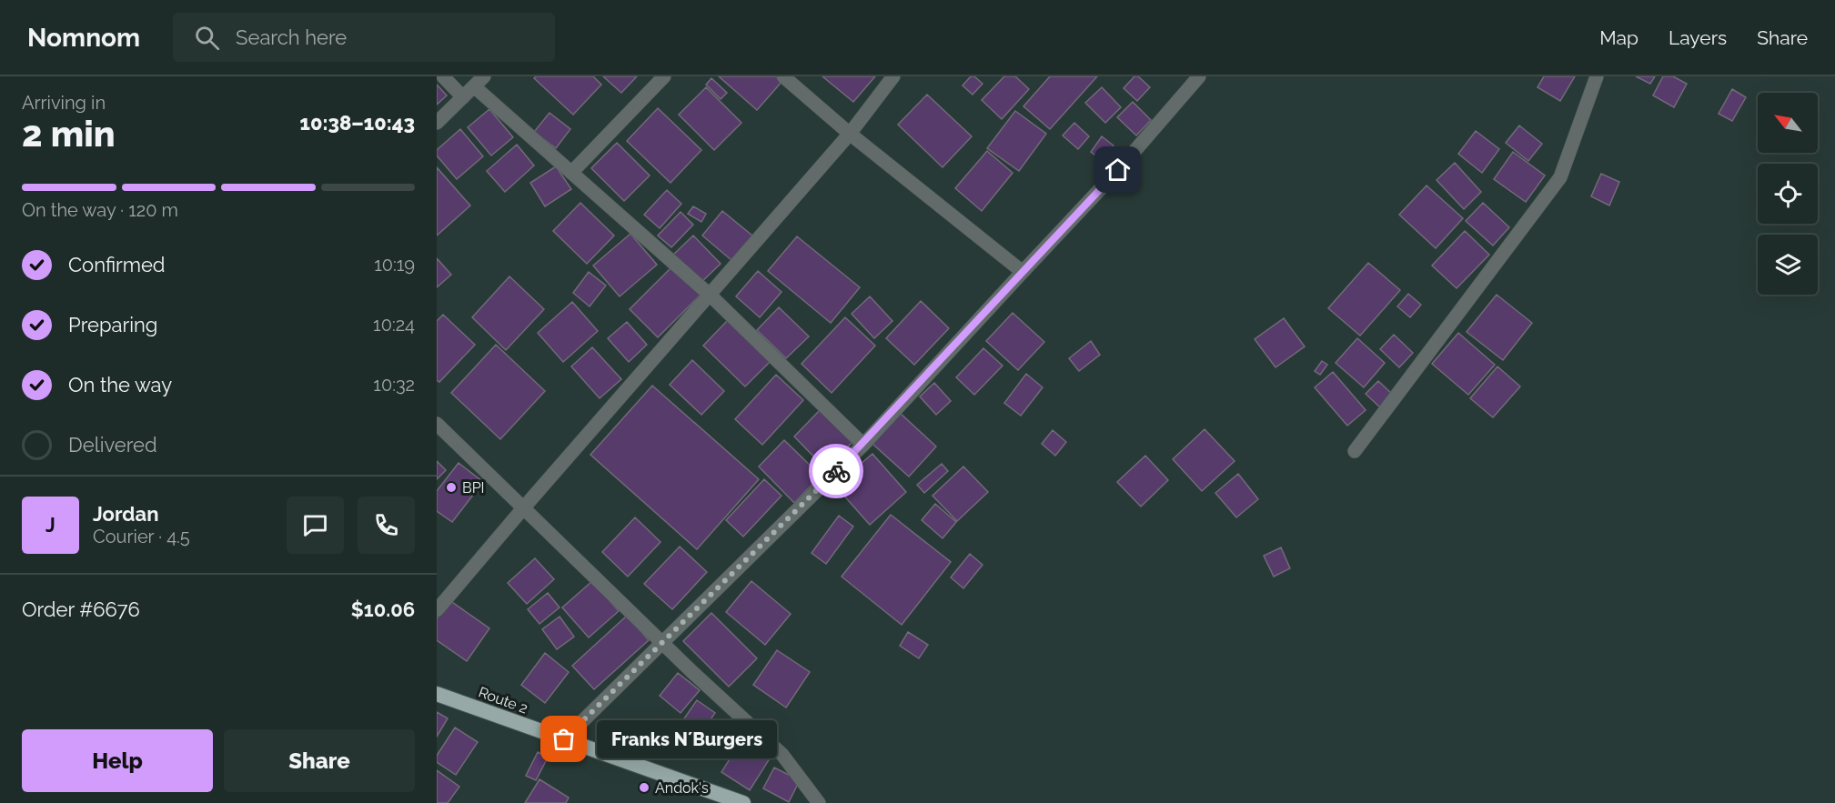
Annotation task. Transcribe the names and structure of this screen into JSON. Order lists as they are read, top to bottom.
{
  "streets": {
    "highway": ["Route 2"]
  },
  "places": ["BPI", "Franks N´Burgers", "Andok's"],
  "north": "top left",
  "page": {
    "header": "Nomnom",
    "search": "Search here",
    "nav": ["Map", "Layers", "Share"],
    "heading": ["2 min", "Arriving in", "10:38–10:43"],
    "panel": [
      "Jordan",
      "Courier · 4.5",
      "Order #6676",
      "$10.06"
    ],
    "bar": "On the way · 120 m",
    "list": [
      ["Confirmed", "10:19"],
      ["Preparing", "10:24"],
      ["On the way", "10:32"],
      "Delivered"
    ],
    "round": "J",
    "buttons": ["Help", "Share"],
    "bubble": "Franks N´Burgers"
  }
}
